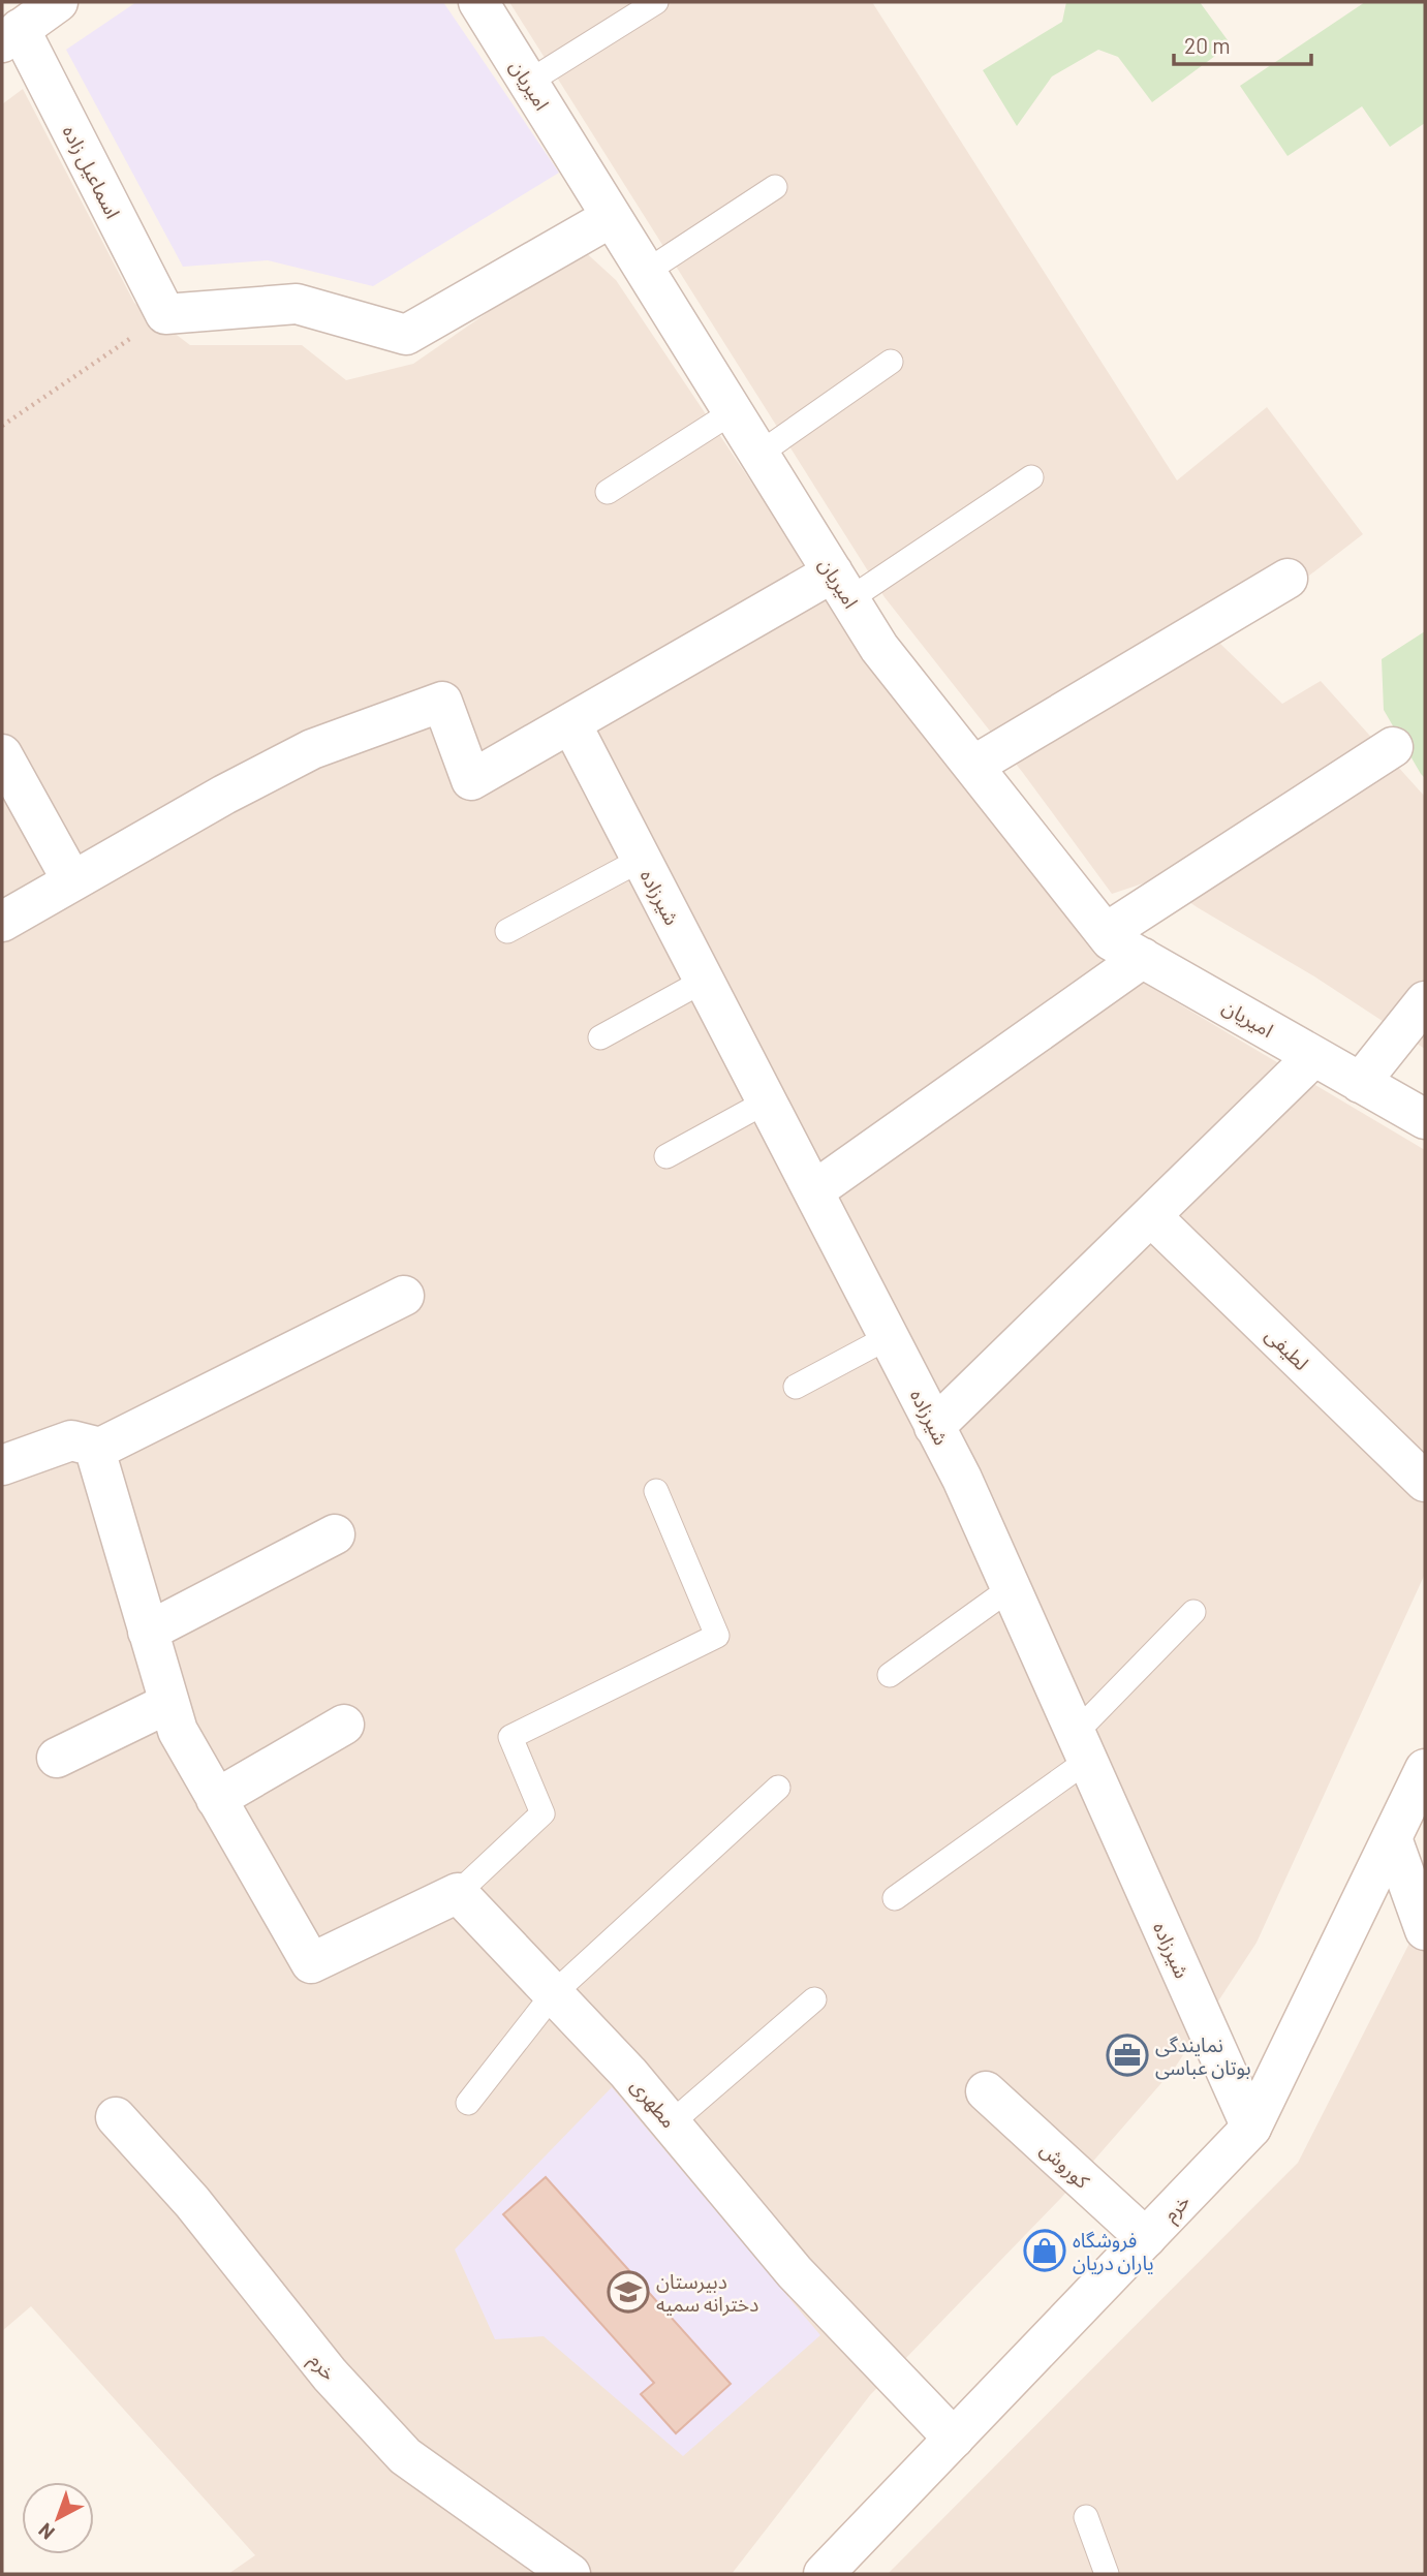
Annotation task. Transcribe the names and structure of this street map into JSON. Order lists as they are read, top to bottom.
{
  "streets": {
    "street": [
      "امیریان",
      "اسماعیل زاده",
      "شیرزاده",
      "لطیفی",
      "مطهری",
      "کوروش",
      "خرم"
    ]
  },
  "crossings": [
    ["شیرزاده", "خرم"],
    ["مطهری", "خرم"],
    ["کوروش", "خرم"]
  ],
  "places": {
    "office": ["نمایندگی بوتان عباسی"],
    "shop": ["فروشگاه یاران دریان"],
    "school or university": ["دبیرستان دخترانه سمیه"]
  },
  "scale_bar": "20 m",
  "north": "bottom left"
}
